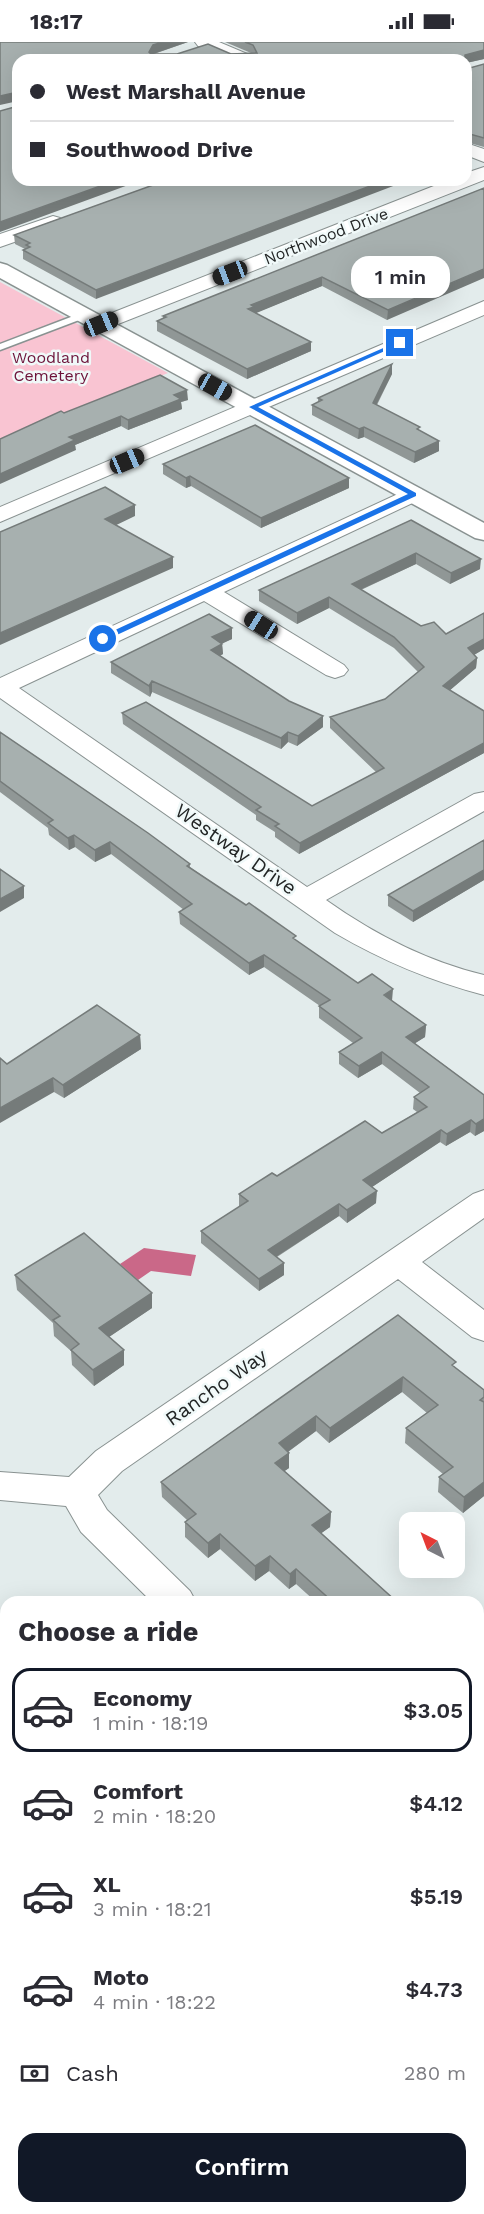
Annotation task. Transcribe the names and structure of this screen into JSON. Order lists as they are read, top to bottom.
{
  "streets": {
    "street": ["Northwood Drive", "Westway Drive", "Rancho Way"]
  },
  "parks": ["Woodland Cemetery"],
  "north": "top left",
  "page": {
    "status": "18:17",
    "banner": ["West Marshall Avenue", "Southwood Drive"],
    "bubble": "1 min",
    "heading": "Choose a ride",
    "list": [
      {
        "name": "Economy",
        "note": "1 min · 18:19",
        "value": "$3.05"
      },
      {
        "name": "Comfort",
        "note": "2 min · 18:20",
        "value": "$4.12"
      },
      {
        "name": "XL",
        "note": "3 min · 18:21",
        "value": "$5.19"
      },
      {
        "name": "Moto",
        "note": "4 min · 18:22",
        "value": "$4.73"
      }
    ],
    "pay": ["Cash", "280 m"],
    "buttons": "Confirm"
  }
}
